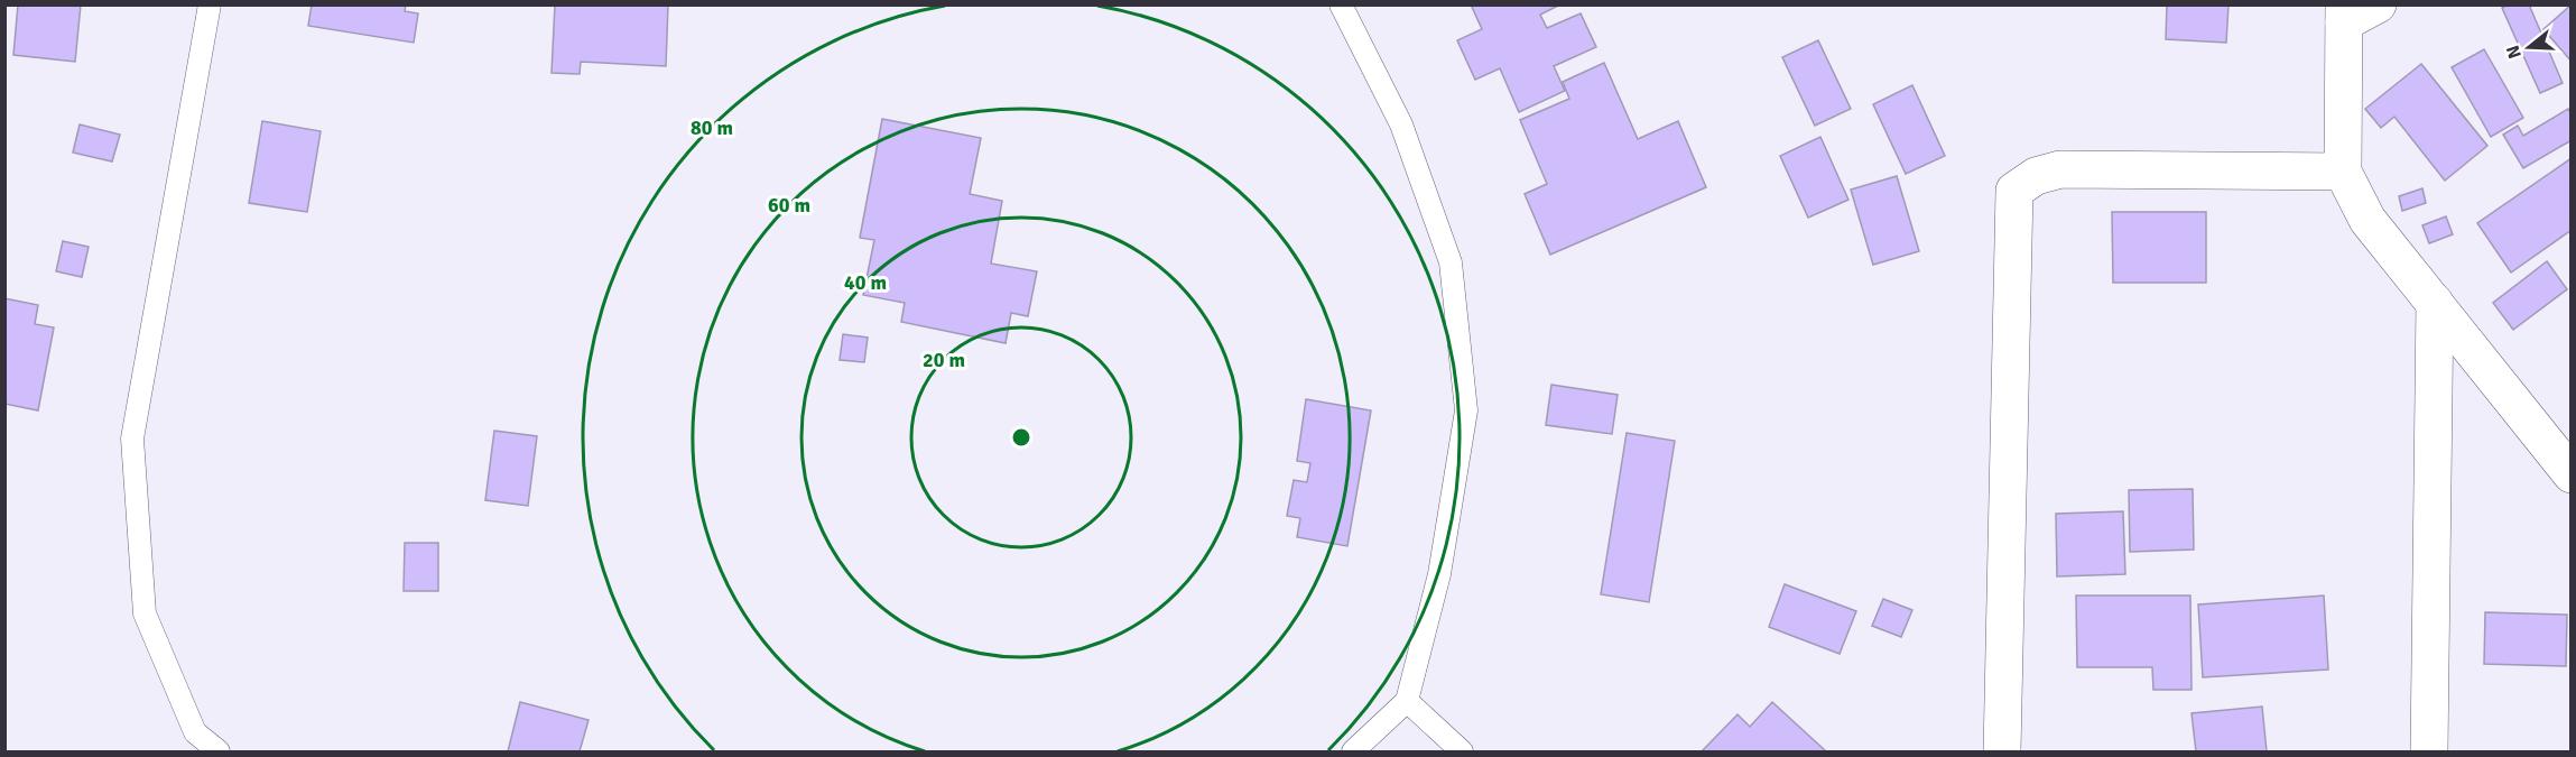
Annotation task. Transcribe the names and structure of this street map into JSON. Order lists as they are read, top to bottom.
{
  "north": "left",
  "rings": [
    "80 m",
    "60 m",
    "40 m",
    "20 m"
  ]
}
